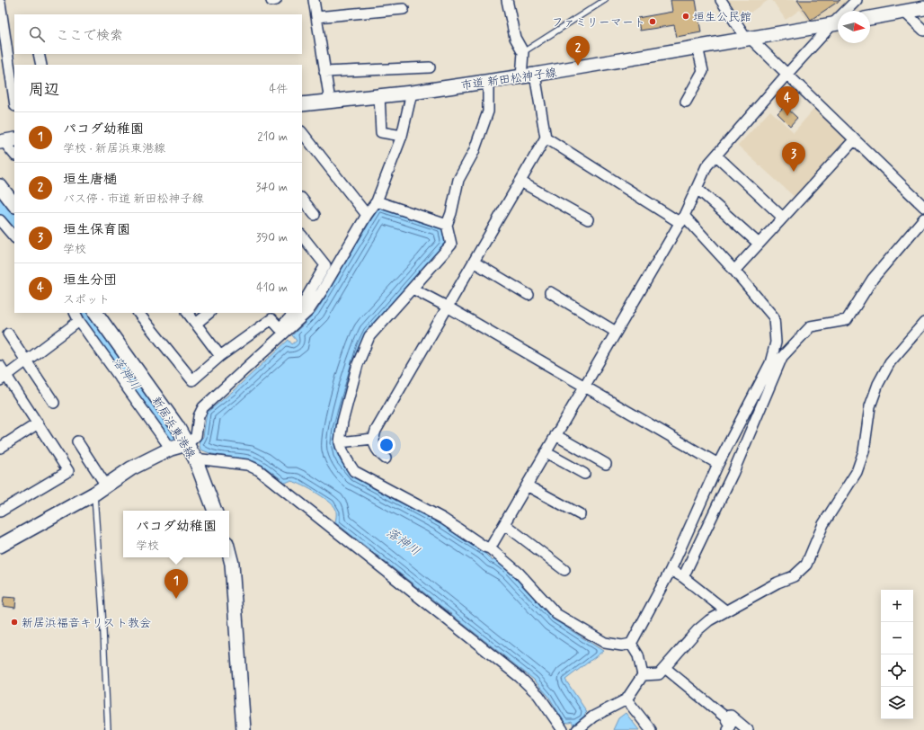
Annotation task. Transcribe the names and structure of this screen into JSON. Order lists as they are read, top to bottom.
{
  "streets": {
    "street": ["市道 新田松神子線", "新居浜東港線"]
  },
  "water": ["落神川"],
  "places": ["垣生公民館", "ファミリーマート", "新居浜福音キリスト教会"],
  "north": "right",
  "page": {
    "search": "ここで検索",
    "pins": [
      "2",
      "4",
      "3",
      "1"
    ],
    "heading": ["周辺", "4件"],
    "list": [
      {
        "mark": "1",
        "name": "パコダ幼稚園",
        "note": "学校 · 新居浜東港線",
        "value": "210 m"
      },
      {
        "mark": "2",
        "name": "垣生唐樋",
        "note": "バス停 · 市道 新田松神子線",
        "value": "340 m"
      },
      {
        "mark": "3",
        "name": "垣生保育園",
        "note": "学校",
        "value": "390 m"
      },
      {
        "mark": "4",
        "name": "垣生分団",
        "note": "スポット",
        "value": "410 m"
      }
    ],
    "popup": ["パコダ幼稚園", "学校"],
    "map_buttons": ["+", "−"]
  }
}
